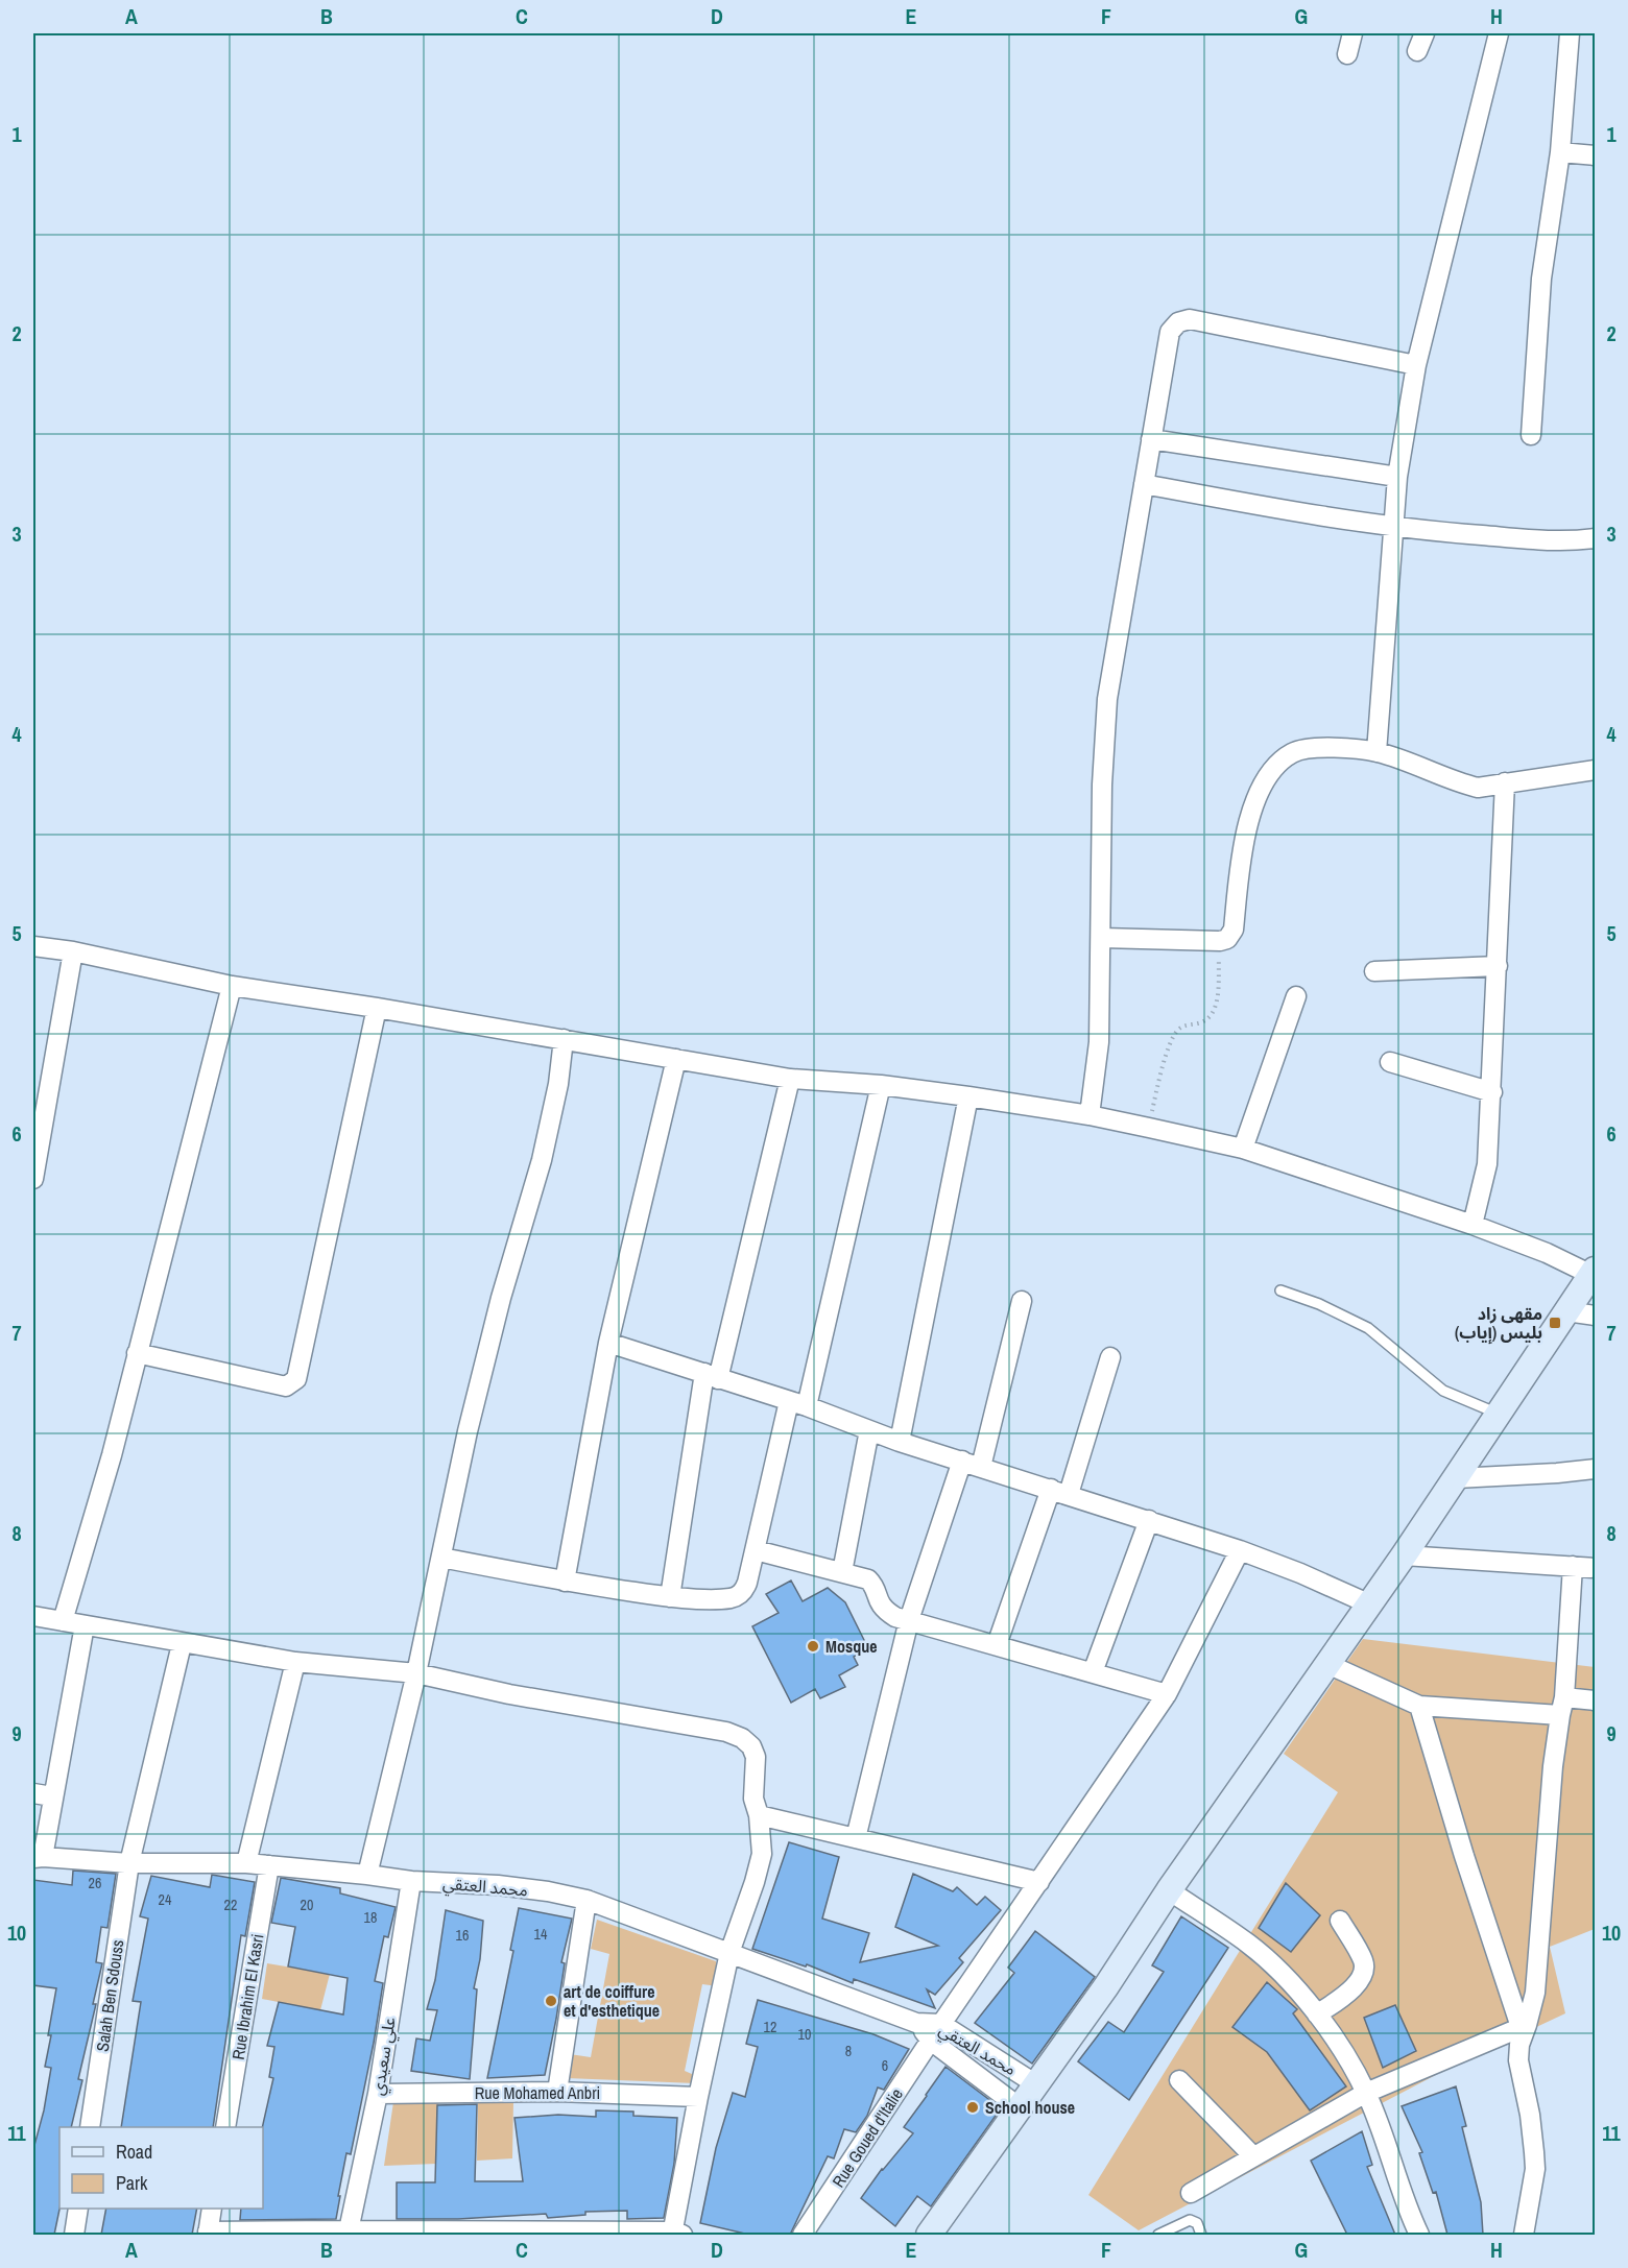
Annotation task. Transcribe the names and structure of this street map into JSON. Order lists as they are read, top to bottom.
{
  "streets": {
    "street": [
      "محمد العتقي",
      "Salah Ben Sdouss",
      "Rue Ibrahim El Kasri",
      "علي سعيدي",
      "Rue Mohamed Anbri",
      "Rue Goued d'Italie"
    ]
  },
  "crossings": [
    ["محمد العتقي", "Salah Ben Sdouss"],
    ["محمد العتقي", "Rue Ibrahim El Kasri"],
    ["محمد العتقي", "علي سعيدي"],
    ["محمد العتقي", "Rue Goued d'Italie"],
    ["علي سعيدي", "Rue Mohamed Anbri"]
  ],
  "places": {
    "transit": ["مقهى زاد بليس (إياب)"],
    "other": ["Mosque", "art de coiffure et d'esthetique", "School house"]
  },
  "house_numbers": [
    "26",
    "24",
    "22",
    "20",
    "18",
    "14",
    "16",
    "12",
    "10",
    "8",
    "6"
  ],
  "legend": ["Road", "Park"],
  "grid": {
    "columns": [
      "A",
      "B",
      "C",
      "D",
      "E",
      "F",
      "G",
      "H"
    ],
    "rows": [
      "1",
      "2",
      "3",
      "4",
      "5",
      "6",
      "7",
      "8",
      "9",
      "10",
      "11"
    ]
  }
}
